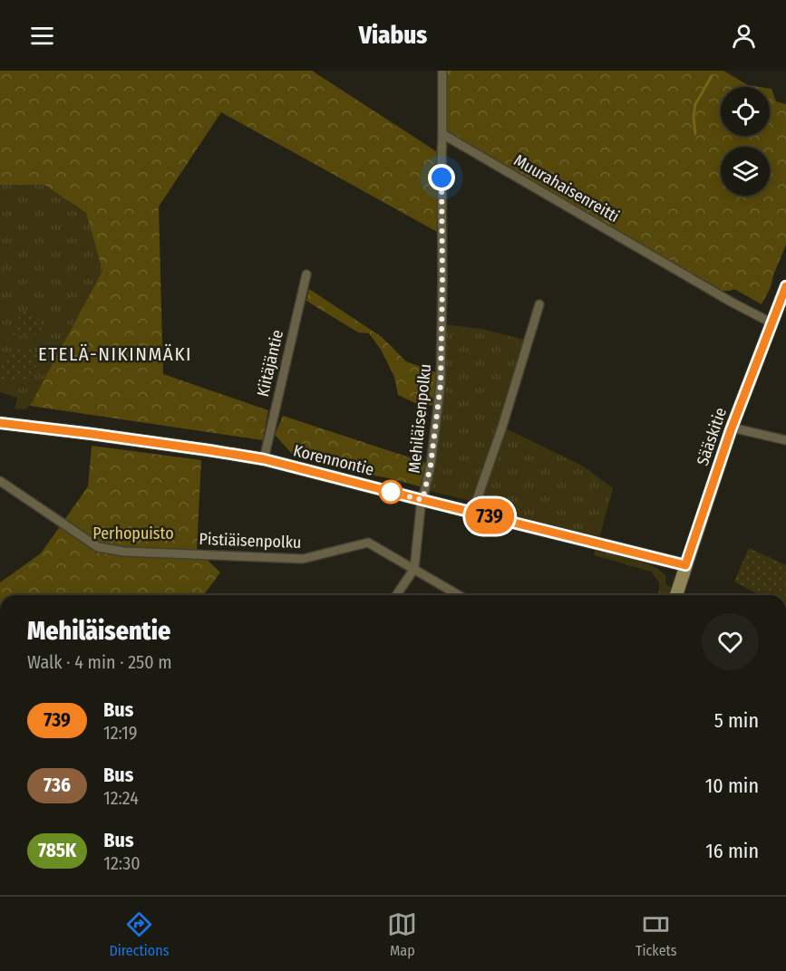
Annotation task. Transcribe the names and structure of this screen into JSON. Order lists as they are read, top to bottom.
{
  "streets": {
    "street": [
      "Muurahaisenreitti",
      "Kiitäjäntie",
      "Mehiläisenpolku",
      "Sääskitie",
      "Korennontie",
      "Pistiäisenpolku"
    ]
  },
  "crossings": [
    ["Muurahaisenreitti", "Mehiläisenpolku"],
    ["Muurahaisenreitti", "Sääskitie"],
    ["Kiitäjäntie", "Korennontie"],
    ["Mehiläisenpolku", "Korennontie"],
    ["Mehiläisenpolku", "Pistiäisenpolku"],
    ["Sääskitie", "Korennontie"]
  ],
  "districts": ["ETELÄ-NIKINMÄKI"],
  "parks": ["Perhopuisto"],
  "lines": ["bus line 739"],
  "page": {
    "header": "Viabus",
    "on_map": "739",
    "heading": ["Mehiläisentie", "Walk · 4 min · 250 m"],
    "list": [
      {
        "mark": "739",
        "name": "Bus",
        "note": "12:19",
        "value": "5 min"
      },
      {
        "mark": "736",
        "name": "Bus",
        "note": "12:24",
        "value": "10 min"
      },
      {
        "mark": "785K",
        "name": "Bus",
        "note": "12:30",
        "value": "16 min"
      }
    ],
    "tabs": ["Directions", "Map", "Tickets"]
  }
}
